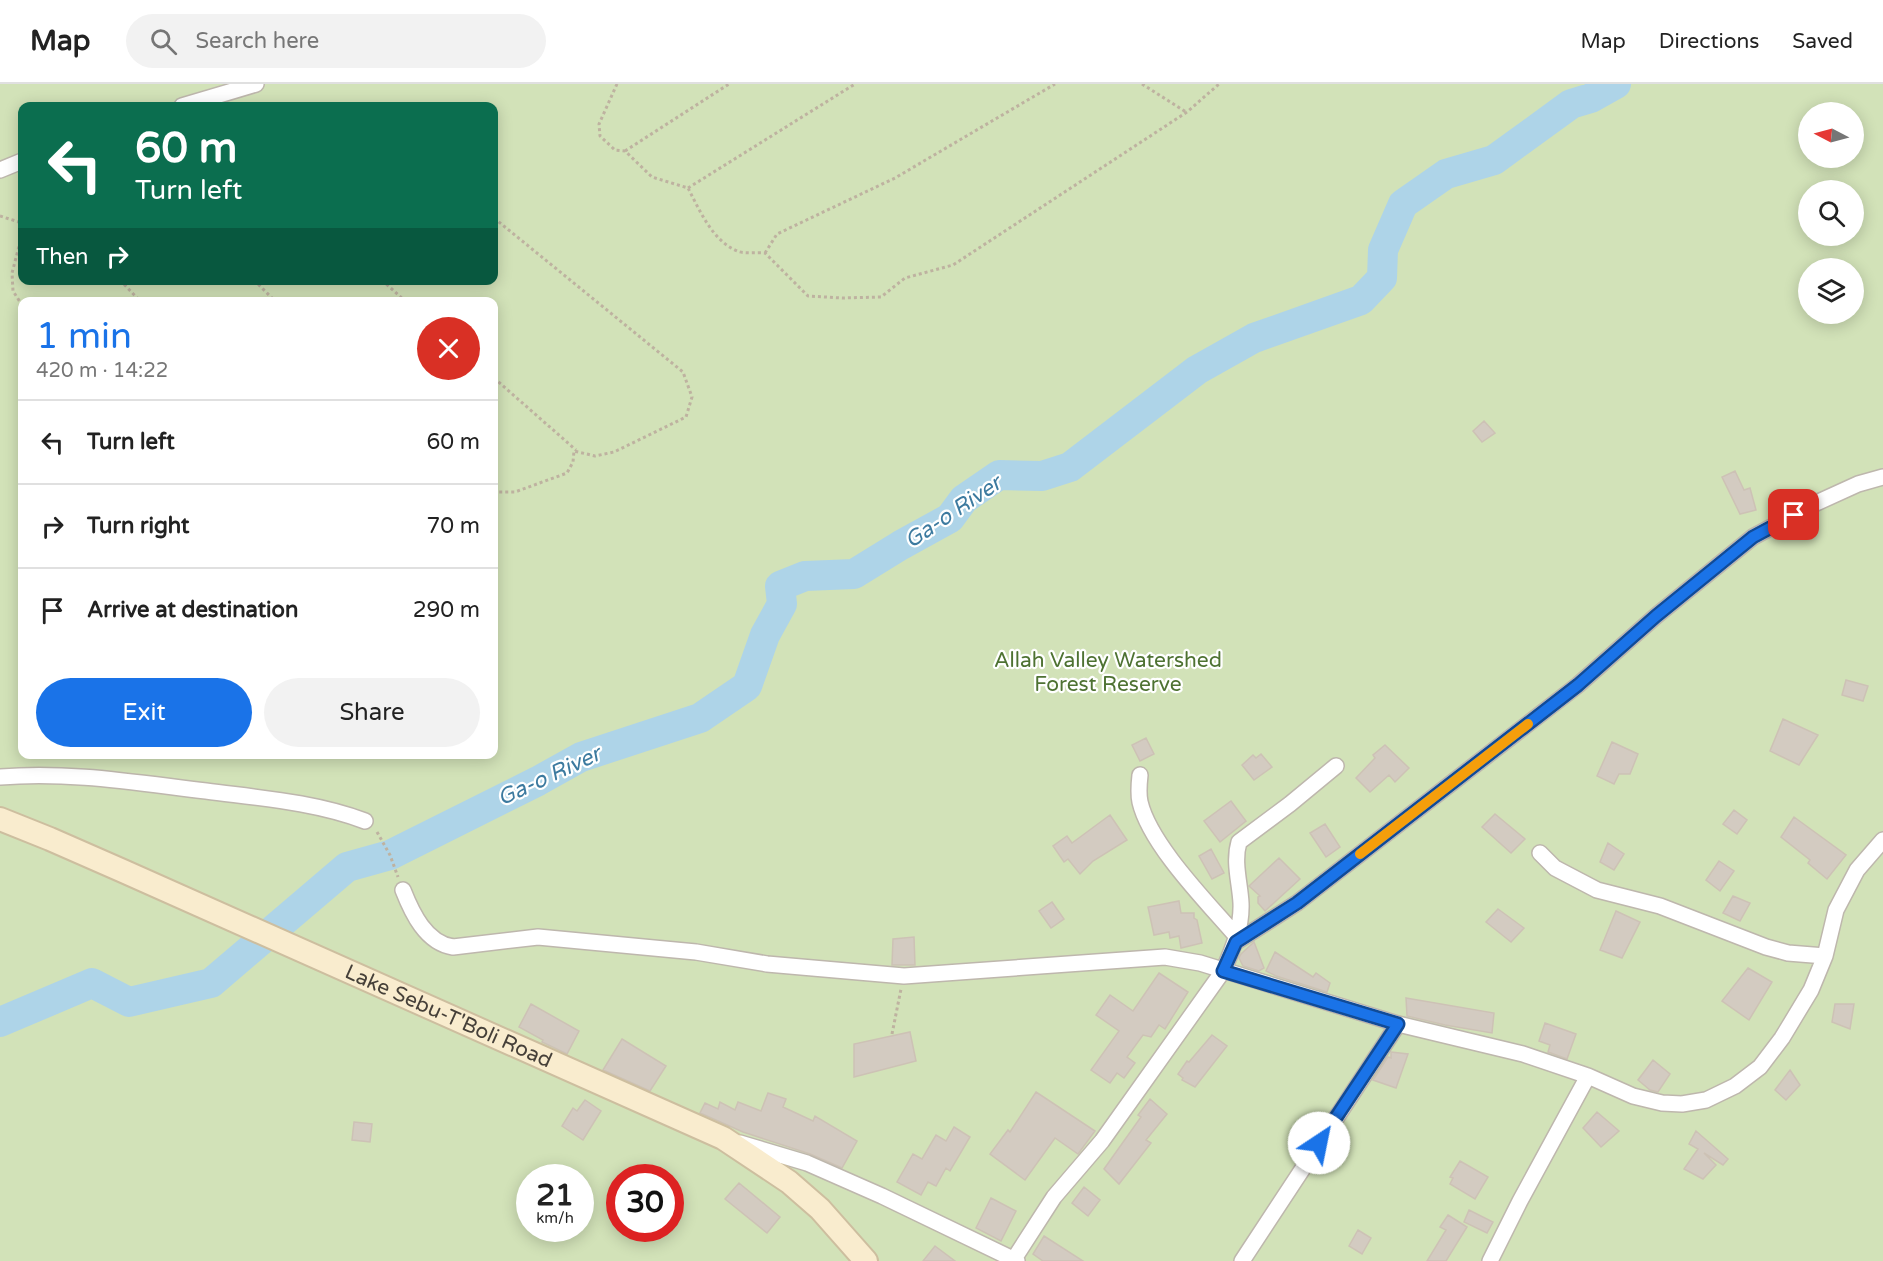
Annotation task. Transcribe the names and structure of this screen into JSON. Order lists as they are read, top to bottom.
{
  "streets": {
    "main road": ["Lake Sebu-T'Boli Road"]
  },
  "water": ["Ga-o River"],
  "parks": ["Allah Valley Watershed Forest Reserve"],
  "north": "left",
  "page": {
    "header": "Map",
    "search": "Search here",
    "nav": ["Map", "Directions", "Saved"],
    "turn": ["60 m", "Turn left"],
    "then": "Then",
    "heading": ["1 min", "420 m · 14:22"],
    "list": [
      {
        "name": "Turn left",
        "value": "60 m"
      },
      {
        "name": "Turn right",
        "value": "70 m"
      },
      {
        "name": "Arrive at destination",
        "value": "290 m"
      }
    ],
    "buttons": ["Exit", "Share"],
    "speed": "21 km/h",
    "limit": "30"
  }
}
